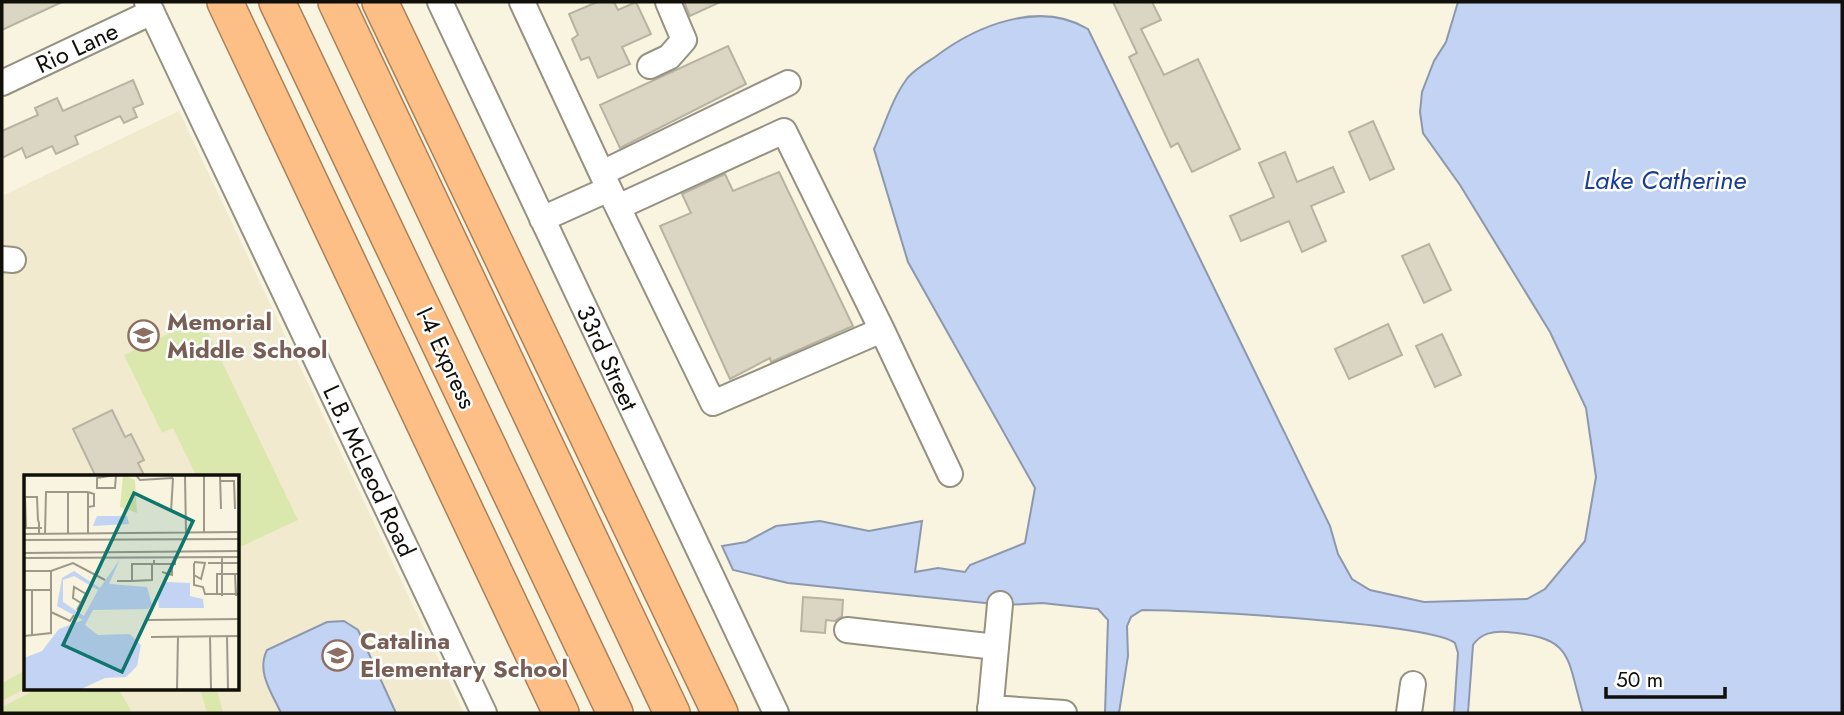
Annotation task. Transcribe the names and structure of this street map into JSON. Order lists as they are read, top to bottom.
{
  "streets": {
    "highway": ["I-4 Express"],
    "street": ["Rio Lane", "33rd Street", "L.B. McLeod Road"]
  },
  "crossings": [
    ["Rio Lane", "L.B. McLeod Road"]
  ],
  "water": ["Lake Catherine"],
  "places": {
    "school or university": ["Memorial Middle School", "Catalina Elementary School"]
  },
  "scale_bar": "50 m"
}
